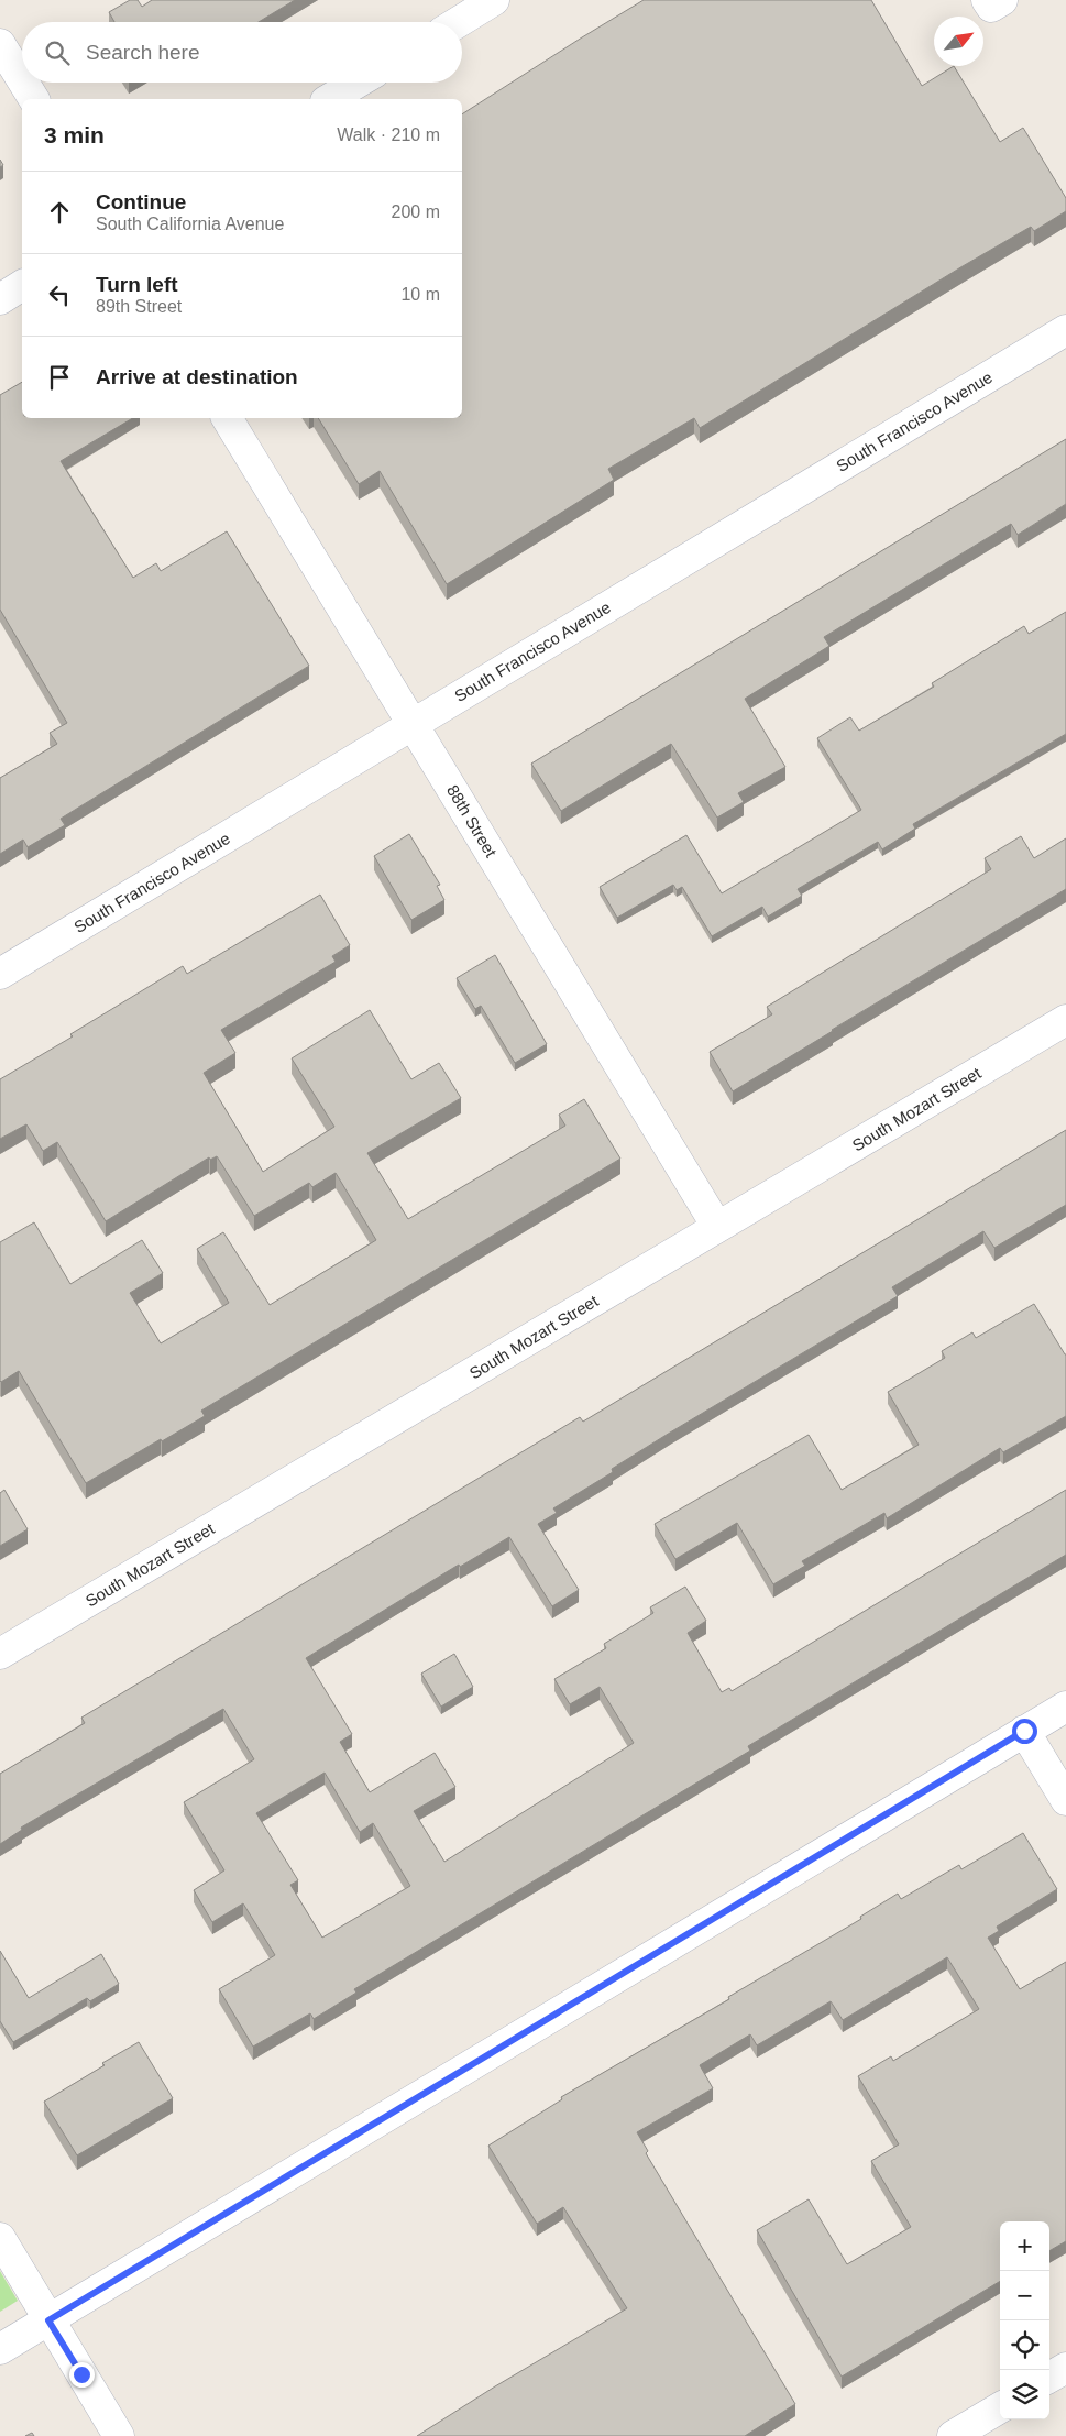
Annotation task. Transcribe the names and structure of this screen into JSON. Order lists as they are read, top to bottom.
{
  "streets": {
    "street": ["South Francisco Avenue", "88th Street", "South Mozart Street"]
  },
  "crossings": [
    ["South Francisco Avenue", "88th Street"],
    ["88th Street", "South Mozart Street"]
  ],
  "north": "top right",
  "page": {
    "search": "Search here",
    "heading": ["3 min", "Walk · 210 m"],
    "list": [
      ["Continue", "South California Avenue", "200 m"],
      ["Turn left", "89th Street", "10 m"],
      "Arrive at destination"
    ],
    "map_buttons": ["+", "−"]
  }
}
